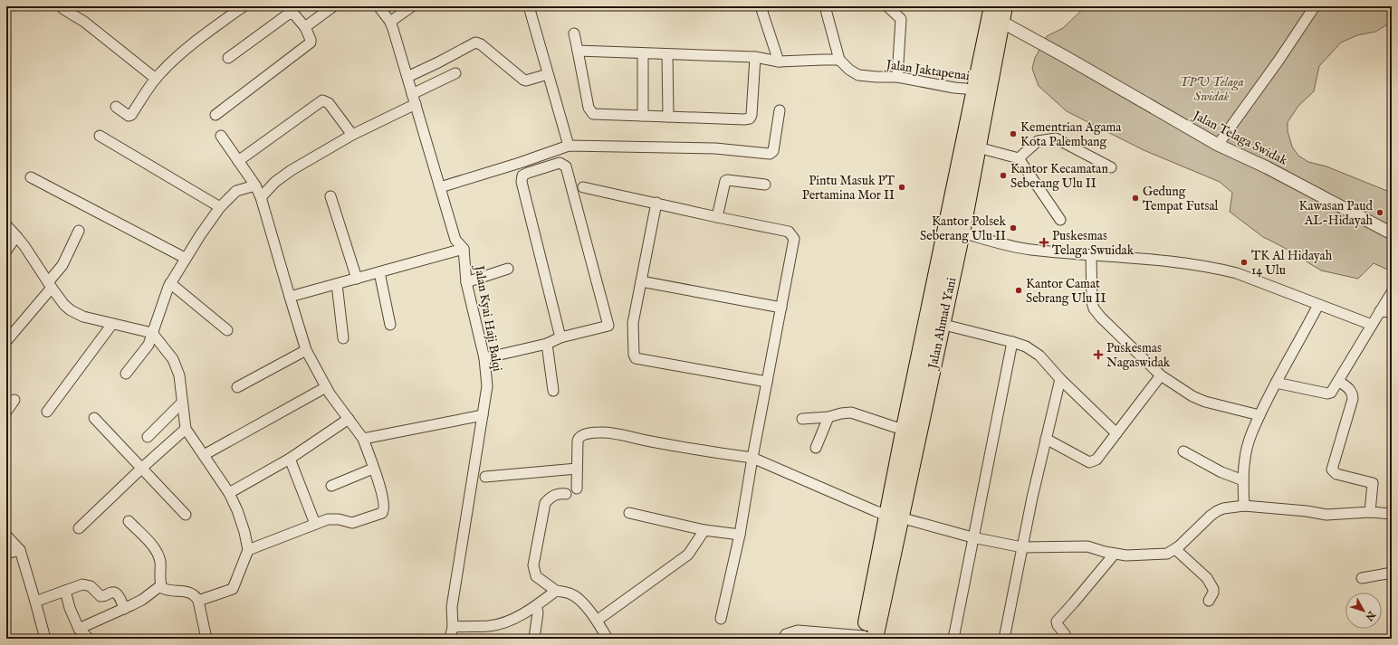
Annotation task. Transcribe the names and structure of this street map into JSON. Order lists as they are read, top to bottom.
{
  "streets": {
    "highway": ["Jalan Ahmad Yani"],
    "street": ["Jalan Jaktapenai", "Jalan Telaga Swidak", "Jalan Kyai Haji Balqi"]
  },
  "crossings": [
    ["Jalan Jaktapenai", "Jalan Ahmad Yani"],
    ["Jalan Telaga Swidak", "Jalan Ahmad Yani"]
  ],
  "parks": ["TPU Telaga Swidak"],
  "places": {
    "other": [
      "Kementrian Agama Kota Palembang",
      "Kantor Kecamatan Seberang Ulu II",
      "Pintu Masuk PT Pertamina Mor II",
      "Gedung Tempat Futsal",
      "Kawasan Paud AL-Hidayah",
      "Kantor Polsek Seberang Ulu II",
      "TK Al Hidayah 14 Ulu",
      "Kantor Camat Sebrang Ulu II"
    ],
    "health": ["Puskesmas Telaga Swuidak", "Puskesmas Nagaswidak"]
  },
  "north": "bottom right"
}
